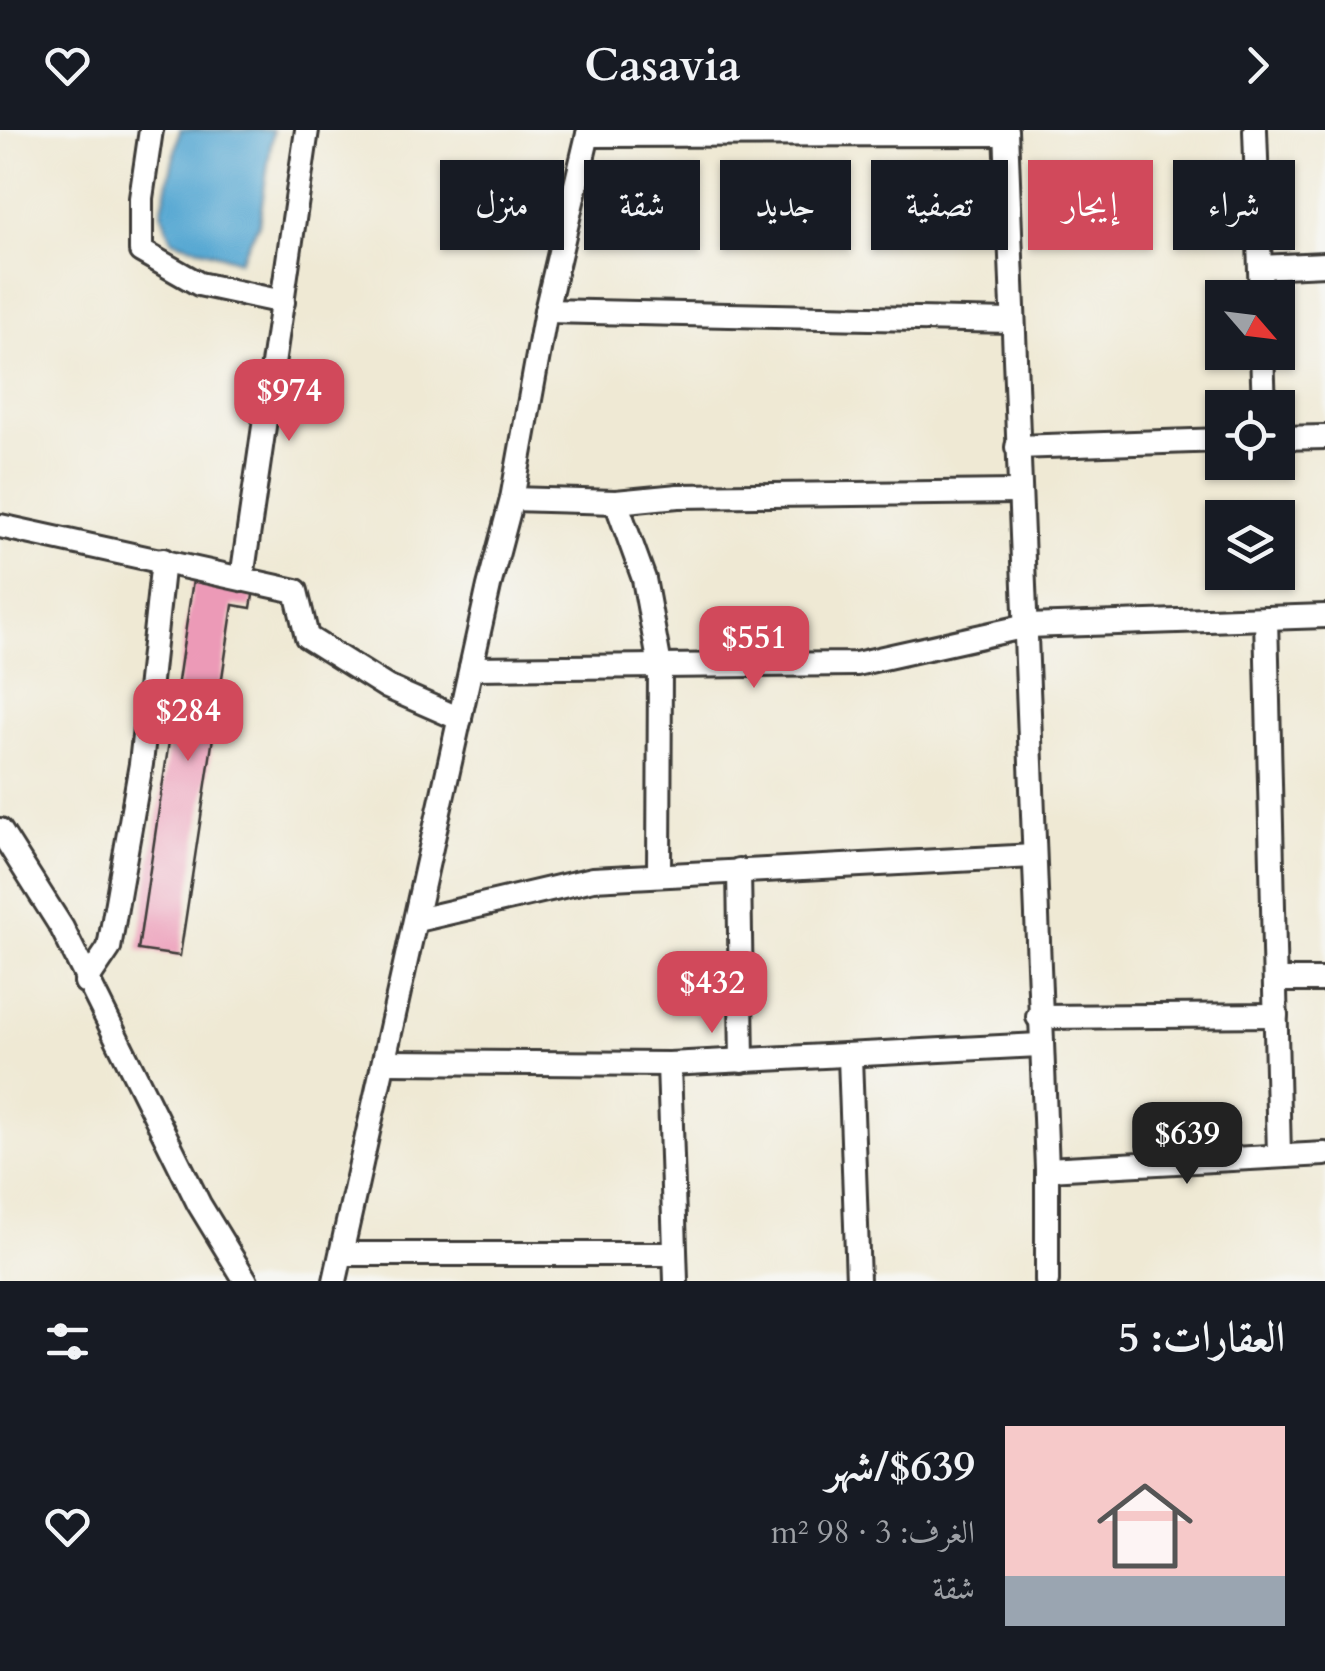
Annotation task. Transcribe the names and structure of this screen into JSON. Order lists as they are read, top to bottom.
{
  "north": "bottom right",
  "page": {
    "header": "Casavia",
    "chip": [
      "شراء",
      "إيجار",
      "تصفية",
      "جديد",
      "شقة",
      "منزل"
    ],
    "price": [
      "$974",
      "$551",
      "$284",
      "$432",
      "$639"
    ],
    "heading": "العقارات: 5",
    "list": [
      {
        "name": "$639/شهر",
        "note": "الغرف: 3 · 98 m² · شقة"
      }
    ]
  }
}
